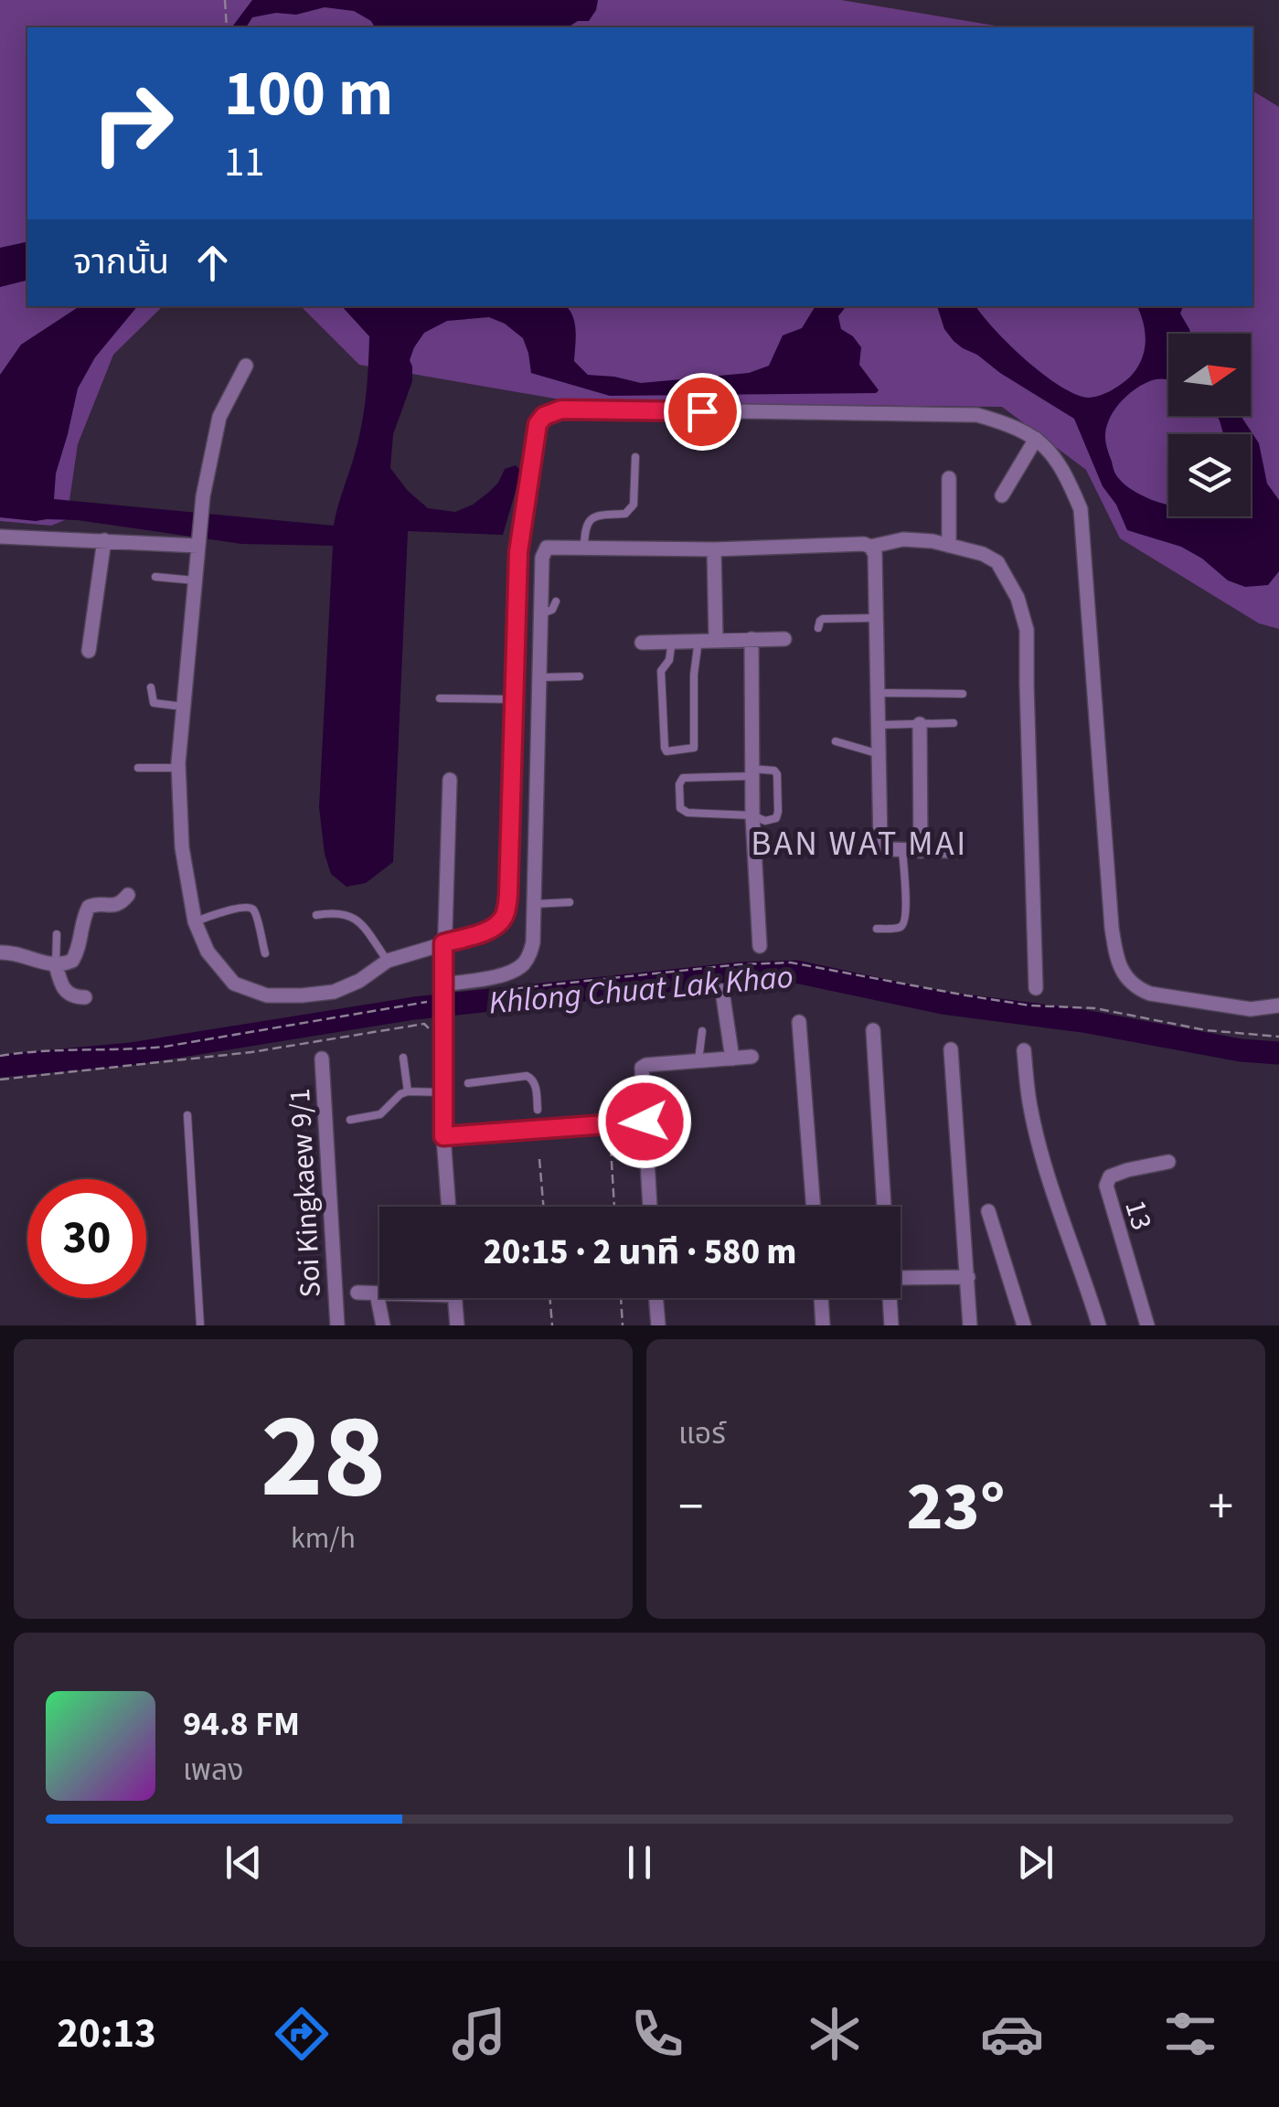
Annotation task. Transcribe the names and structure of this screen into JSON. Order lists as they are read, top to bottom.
{
  "streets": {
    "street": ["Soi Kingkaew 9/1", "13"]
  },
  "districts": ["BAN WAT MAI"],
  "water": ["Khlong Chuat Lak Khao"],
  "north": "right",
  "page": {
    "turn": ["100 m", "11"],
    "then": "จากนั้น",
    "limit": "30",
    "trip": "20:15 · 2 นาที · 580 m",
    "tile": [
      ["28", "km/h"],
      "แอร์"
    ],
    "heat": ["−", "23°", "+"],
    "song": ["94.8 FM", "เพลง"],
    "tabs": "20:13"
  }
}
